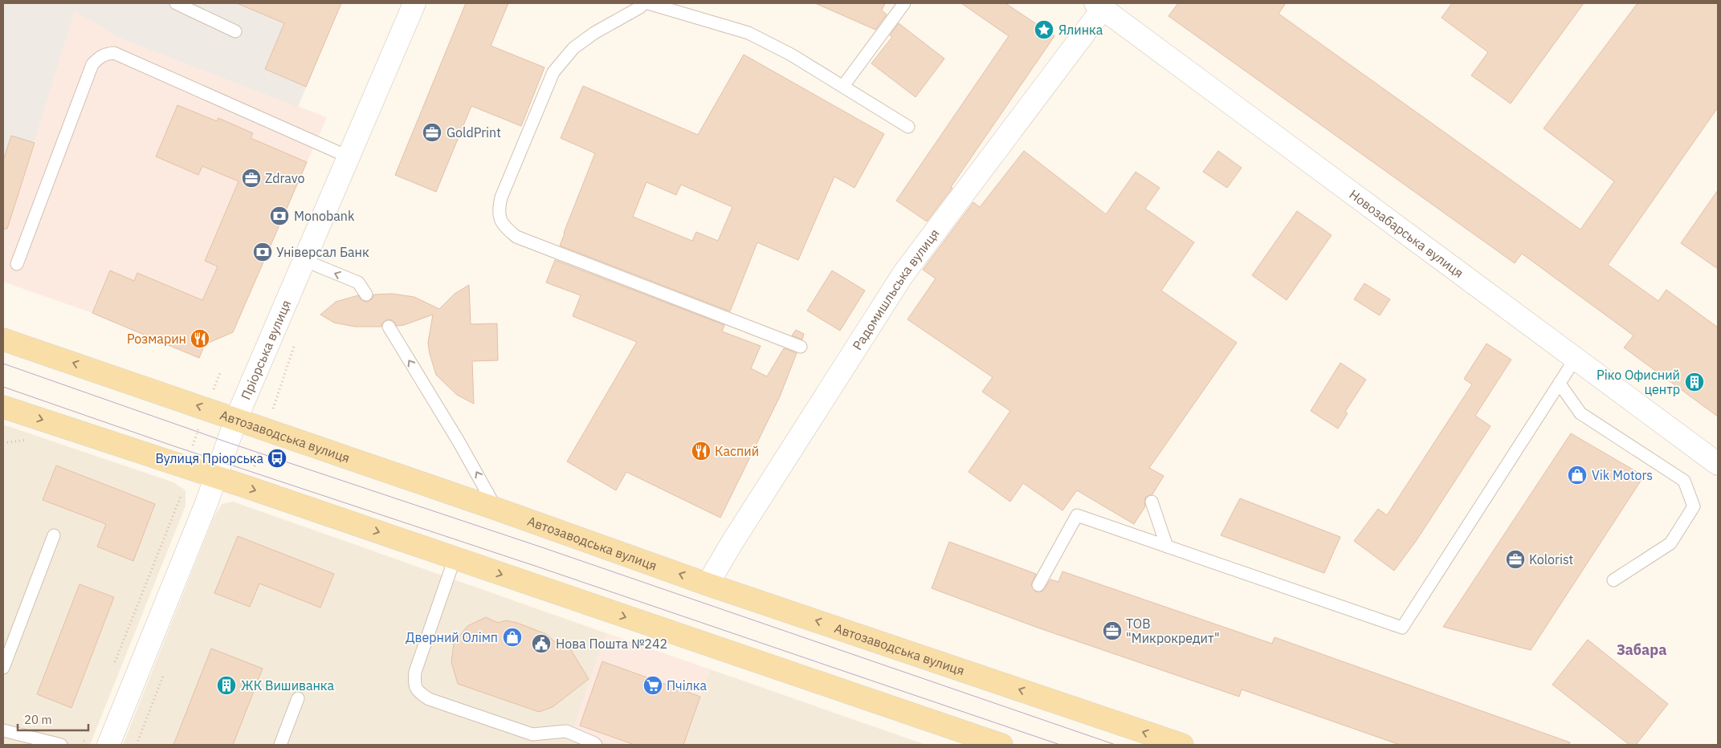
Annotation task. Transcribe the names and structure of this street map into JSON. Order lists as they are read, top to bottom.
{
  "streets": {
    "main road": ["Автозаводська вулиця"],
    "street": ["Новозабарська вулиця", "Радомишльська вулиця", "Пріорська вулиця"]
  },
  "crossings": [
    ["Новозабарська вулиця", "Радомишльська вулиця"],
    ["Радомишльська вулиця", "Автозаводська вулиця"],
    ["Пріорська вулиця", "Автозаводська вулиця"]
  ],
  "districts": ["Забара"],
  "places": {
    "place": ["Ялинка"],
    "office": [
      "GoldPrint",
      "Zdravo",
      "Kolorist",
      "ТОВ \"Микрокредит\""
    ],
    "bank": ["Monobank", "Універсал Банк"],
    "restaurant": ["Розмарин", "Каспий"],
    "building": ["Ріко Офисний центр", "ЖК Вишиванка"],
    "bus stop": ["Вулиця Пріорська"],
    "shop": ["Vik Motors", "Дверний Олімп"],
    "public building": ["Нова Пошта №242"],
    "supermarket": ["Пчілка"]
  },
  "scale_bar": "20 m"
}
